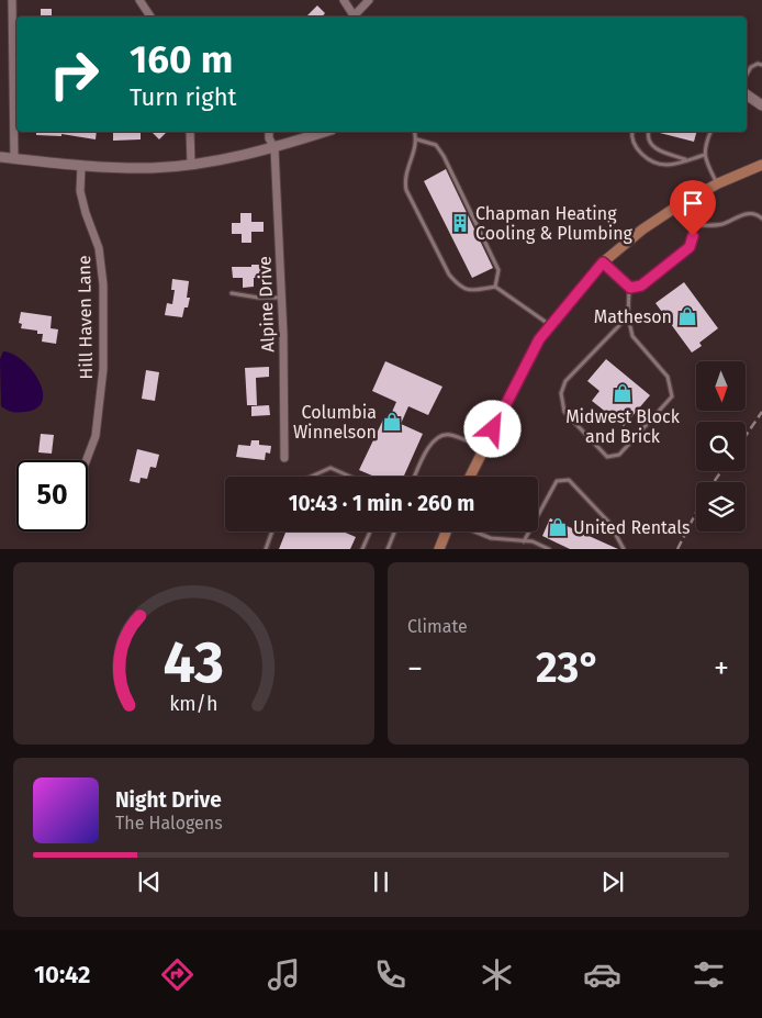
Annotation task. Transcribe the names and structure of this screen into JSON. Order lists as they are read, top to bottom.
{
  "streets": {
    "street": ["Alpine Drive", "Hill Haven Lane"]
  },
  "places": {
    "building": ["Chapman Heating Cooling & Plumbing"],
    "shop": [
      "Matheson",
      "Midwest Block and Brick",
      "Columbia Winnelson",
      "United Rentals"
    ]
  },
  "north": "bottom",
  "page": {
    "turn": ["160 m", "Turn right"],
    "limit": "50",
    "trip": "10:43 · 1 min · 260 m",
    "tile": "Climate",
    "heat": ["−", "23°", "+"],
    "song": ["Night Drive", "The Halogens"],
    "tabs": "10:42",
    "gauge": ["43", "km/h"]
  }
}
